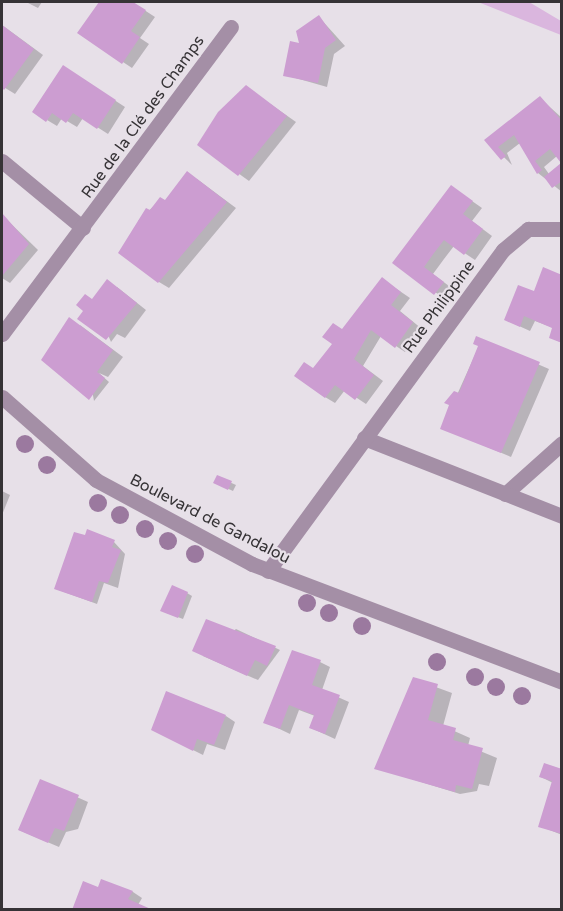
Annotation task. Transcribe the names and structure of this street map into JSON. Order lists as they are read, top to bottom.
{
  "streets": {
    "street": ["Rue de la Clé des Champs", "Rue Philippine", "Boulevard de Gandalou"]
  },
  "crossings": [
    ["Rue Philippine", "Boulevard de Gandalou"]
  ]
}
